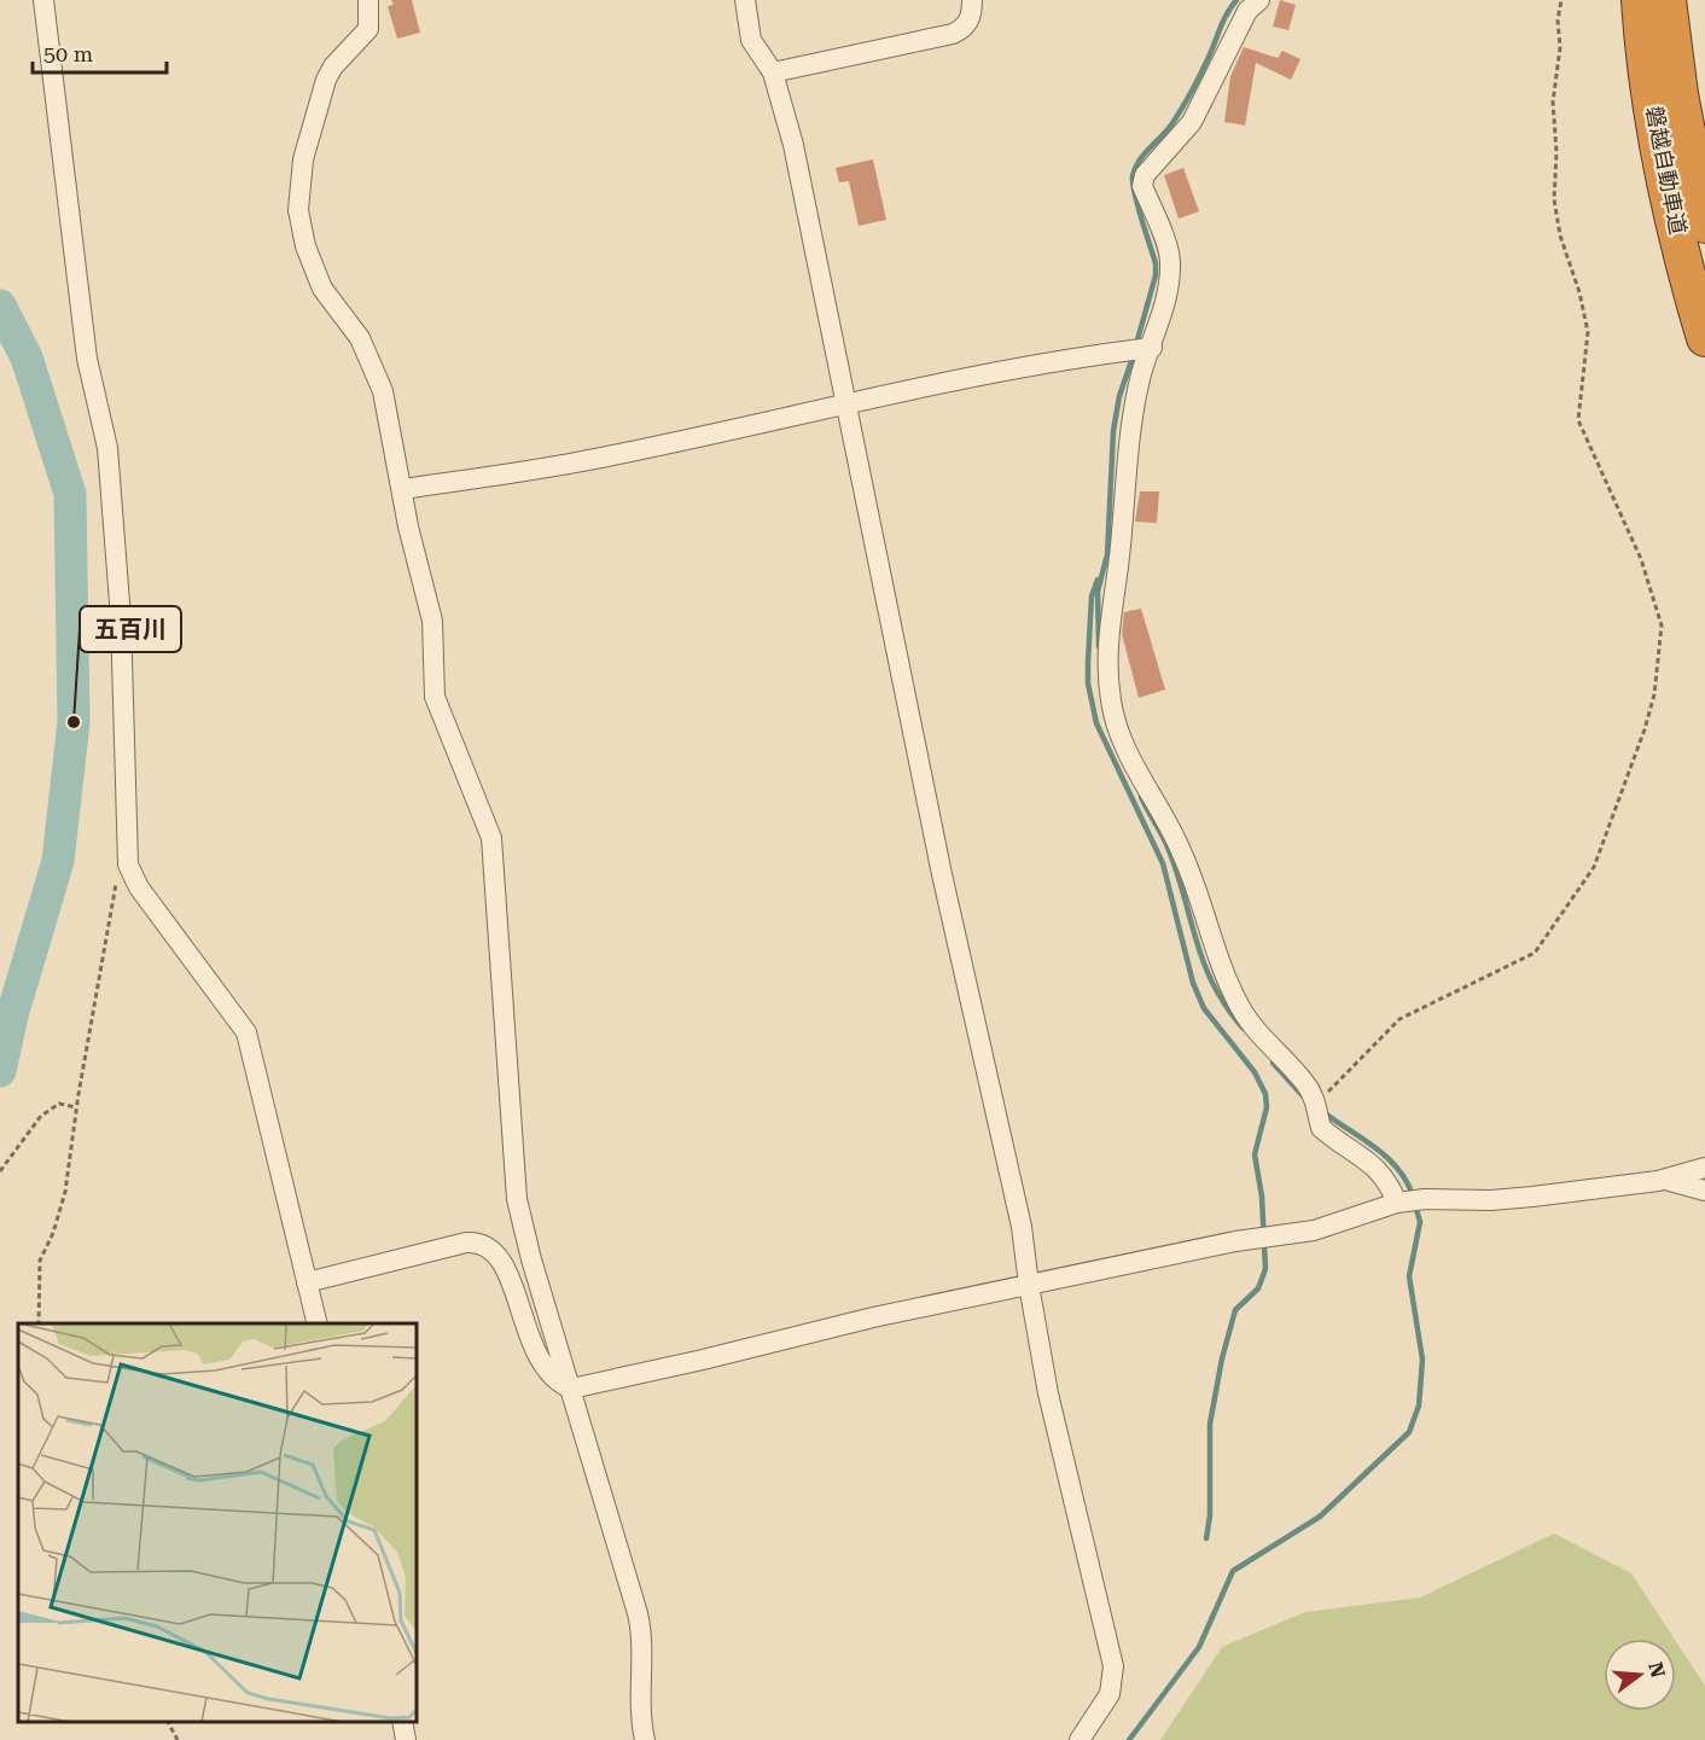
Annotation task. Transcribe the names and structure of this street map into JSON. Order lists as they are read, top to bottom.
{
  "streets": {
    "highway": ["磐越自動車道"]
  },
  "places": ["五百川"],
  "scale_bar": "50 m",
  "north": "right"
}
